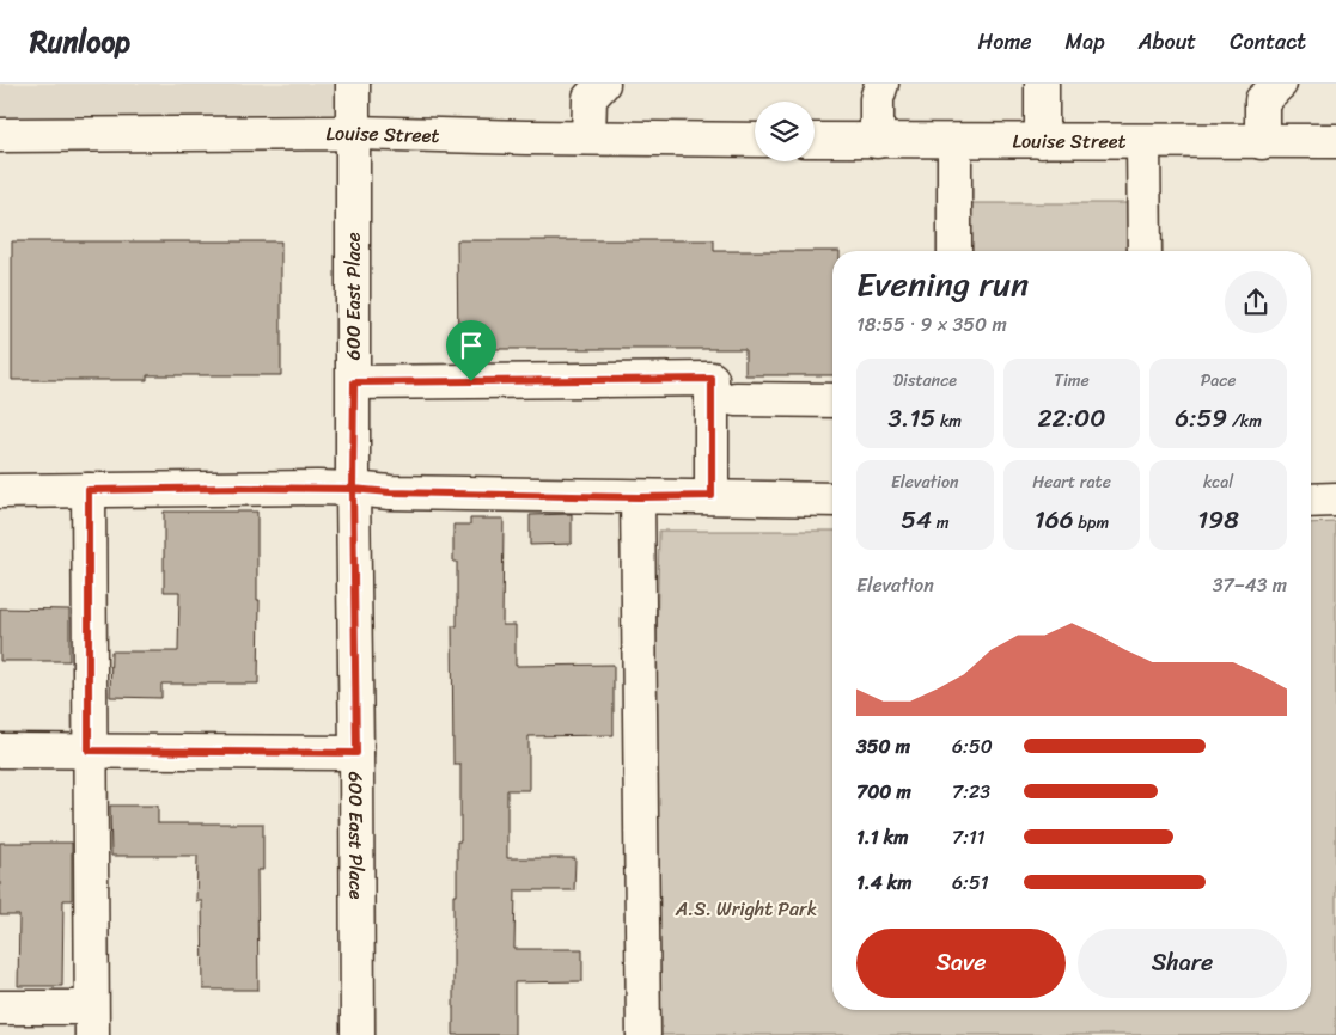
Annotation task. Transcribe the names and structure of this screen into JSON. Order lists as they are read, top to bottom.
{
  "streets": {
    "street": ["Louise Street", "600 East Place"]
  },
  "crossings": [
    ["Louise Street", "600 East Place"]
  ],
  "parks": ["A.S. Wright Park"],
  "page": {
    "header": "Runloop",
    "nav": [
      "Home",
      "Map",
      "About",
      "Contact"
    ],
    "heading": ["Evening run", "18:55 · 9 × 350 m"],
    "stats": [
      ["Distance", "3.15 km"],
      ["Time", "22:00"],
      ["Pace", "6:59 /km"],
      ["Elevation", "54 m"],
      ["Heart rate", "166 bpm"],
      ["kcal", "198"]
    ],
    "chart": ["Elevation", "37–43 m"],
    "list": [
      {
        "name": "350 m",
        "note": "6:50"
      },
      {
        "name": "700 m",
        "note": "7:23"
      },
      {
        "name": "1.1 km",
        "note": "7:11"
      },
      {
        "name": "1.4 km",
        "note": "6:51"
      }
    ],
    "buttons": ["Save", "Share"]
  }
}
